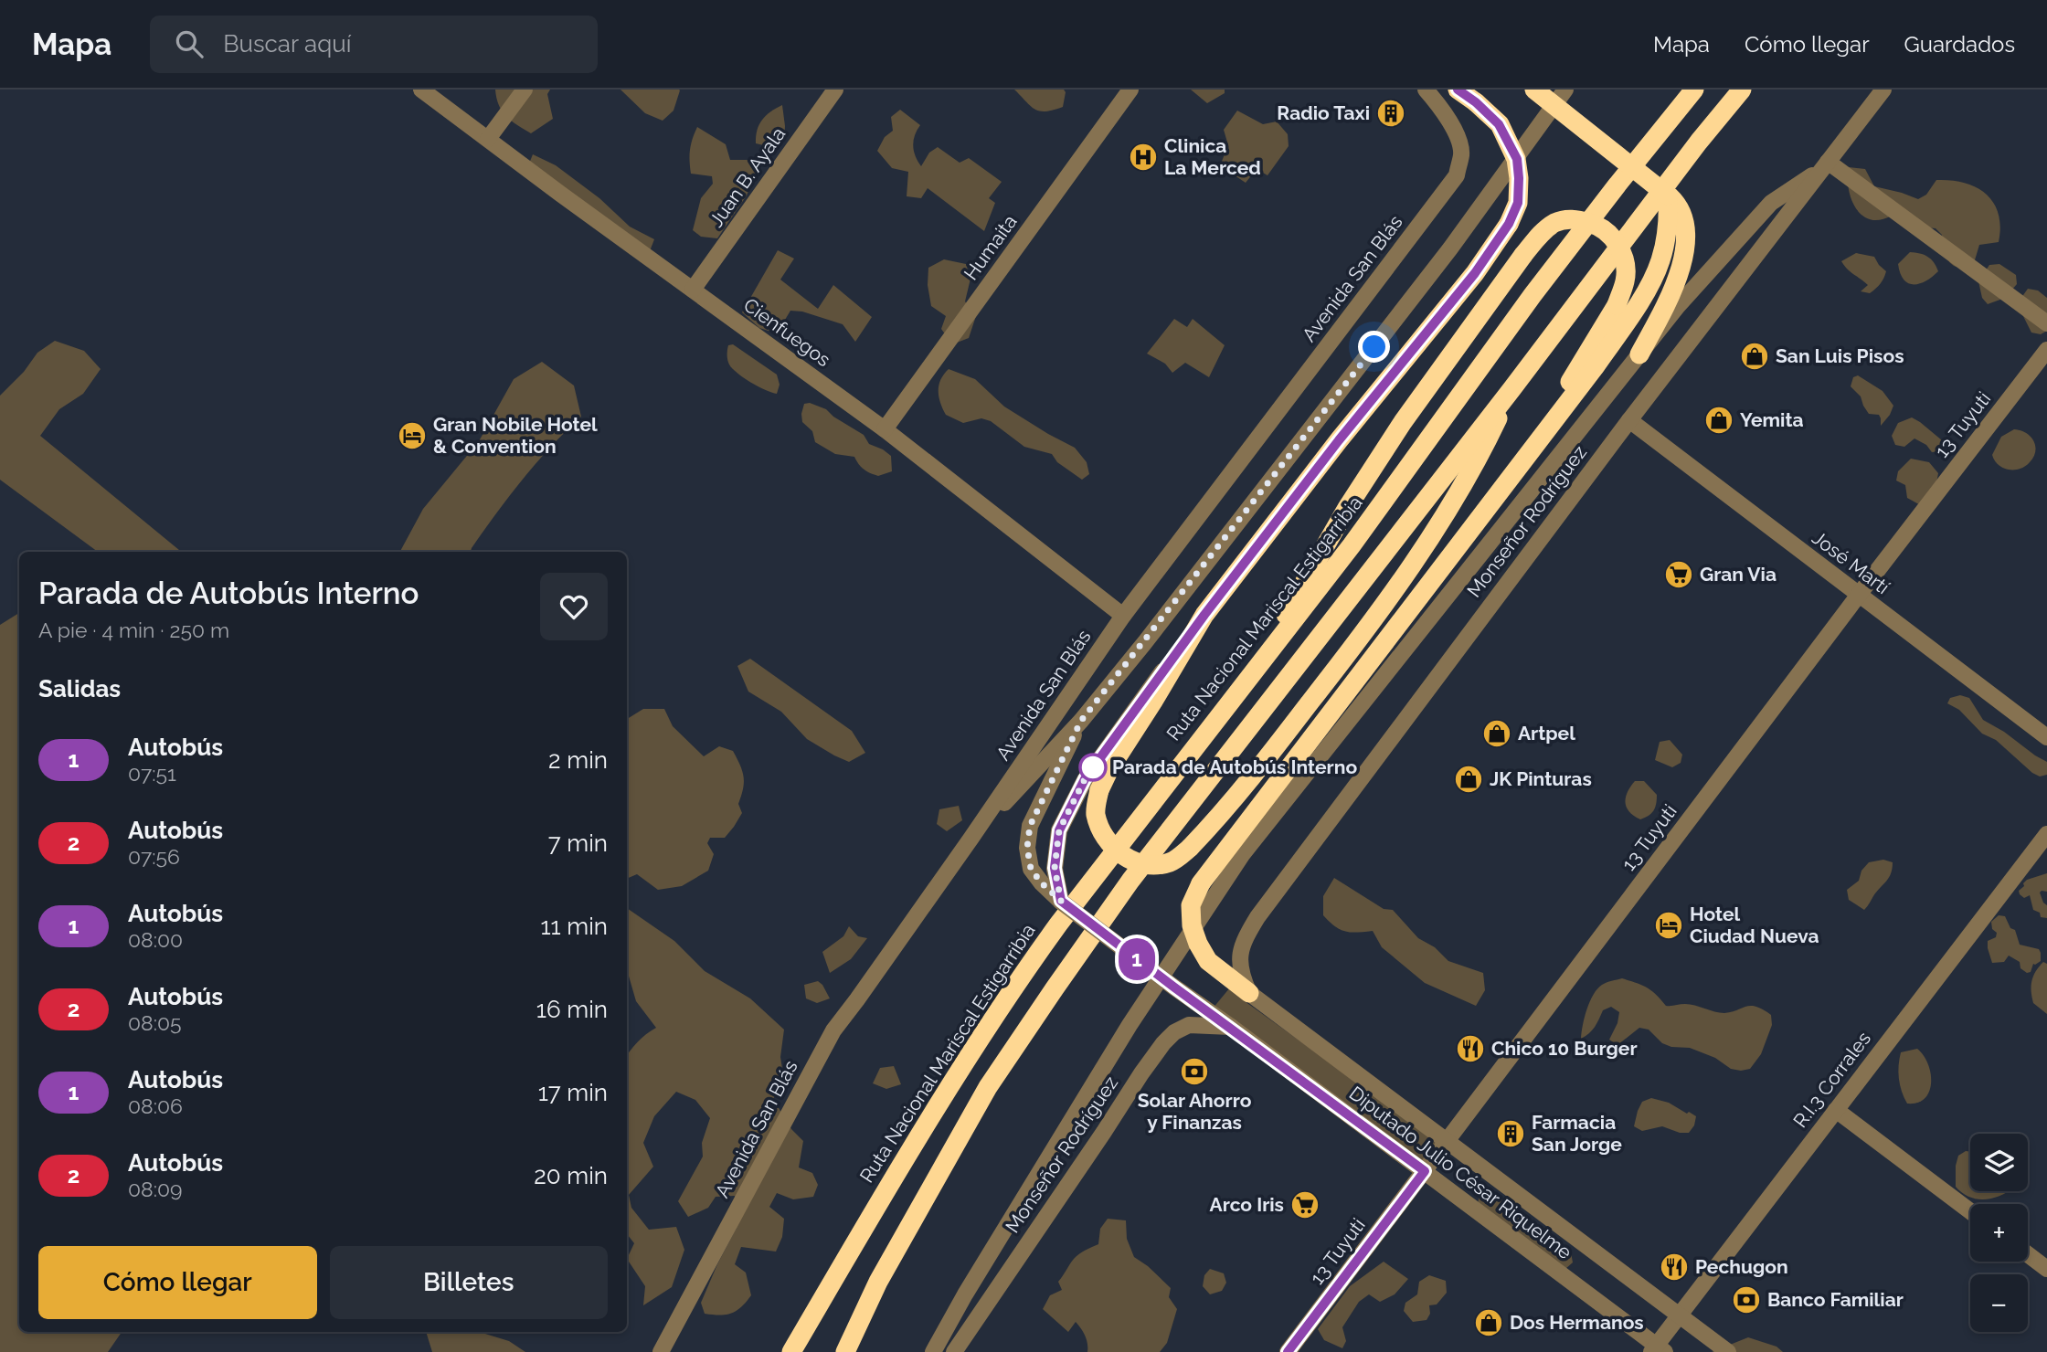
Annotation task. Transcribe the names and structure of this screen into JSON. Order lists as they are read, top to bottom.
{
  "streets": {
    "highway": ["Ruta Nacional Mariscal Estigarribia"],
    "street": [
      "Juan B. Ayala",
      "Humaita",
      "Avenida San Blás",
      "Cienfuegos",
      "13 Tuyuti",
      "Monseñor Rodríguez",
      "José Martí",
      "R.I.3 Corrales",
      "Diputado Julio César Riquelme"
    ]
  },
  "crossings": [
    ["Juan B. Ayala", "Cienfuegos"],
    ["Humaita", "Cienfuegos"],
    ["Avenida San Blás", "Cienfuegos"],
    ["13 Tuyuti", "José Martí"],
    ["13 Tuyuti", "Diputado Julio César Riquelme"],
    ["Monseñor Rodríguez", "José Martí"],
    ["Monseñor Rodríguez", "Diputado Julio César Riquelme"],
    ["R.I.3 Corrales", "Diputado Julio César Riquelme"]
  ],
  "places": {
    "building": ["Radio Taxi", "Farmacia San Jorge"],
    "hospital": ["Clinica La Merced"],
    "shop": [
      "San Luis Pisos",
      "Yemita",
      "Artpel",
      "JK Pinturas",
      "Dos Hermanos"
    ],
    "hotel": ["Gran Nobile Hotel & Convention", "Hotel Ciudad Nueva"],
    "supermarket": ["Gran Via", "Arco Iris"],
    "other": ["Parada de Autobús Interno"],
    "restaurant": ["Chico 10 Burger", "Pechugon"],
    "bank": ["Solar Ahorro y Finanzas", "Banco Familiar"]
  },
  "lines": ["bus line 1"],
  "page": {
    "header": "Mapa",
    "search": "Buscar aquí",
    "nav": ["Mapa", "Cómo llegar", "Guardados"],
    "on_map": "1",
    "heading": [
      ["Parada de Autobús Interno", "A pie · 4 min · 250 m"],
      "Salidas"
    ],
    "list": [
      {
        "mark": "1",
        "name": "Autobús",
        "note": "07:51",
        "value": "2 min"
      },
      {
        "mark": "2",
        "name": "Autobús",
        "note": "07:56",
        "value": "7 min"
      },
      {
        "mark": "1",
        "name": "Autobús",
        "note": "08:00",
        "value": "11 min"
      },
      {
        "mark": "2",
        "name": "Autobús",
        "note": "08:05",
        "value": "16 min"
      },
      {
        "mark": "1",
        "name": "Autobús",
        "note": "08:06",
        "value": "17 min"
      },
      {
        "mark": "2",
        "name": "Autobús",
        "note": "08:09",
        "value": "20 min"
      }
    ],
    "map_buttons": ["+", "−"],
    "buttons": ["Cómo llegar", "Billetes"]
  }
}
